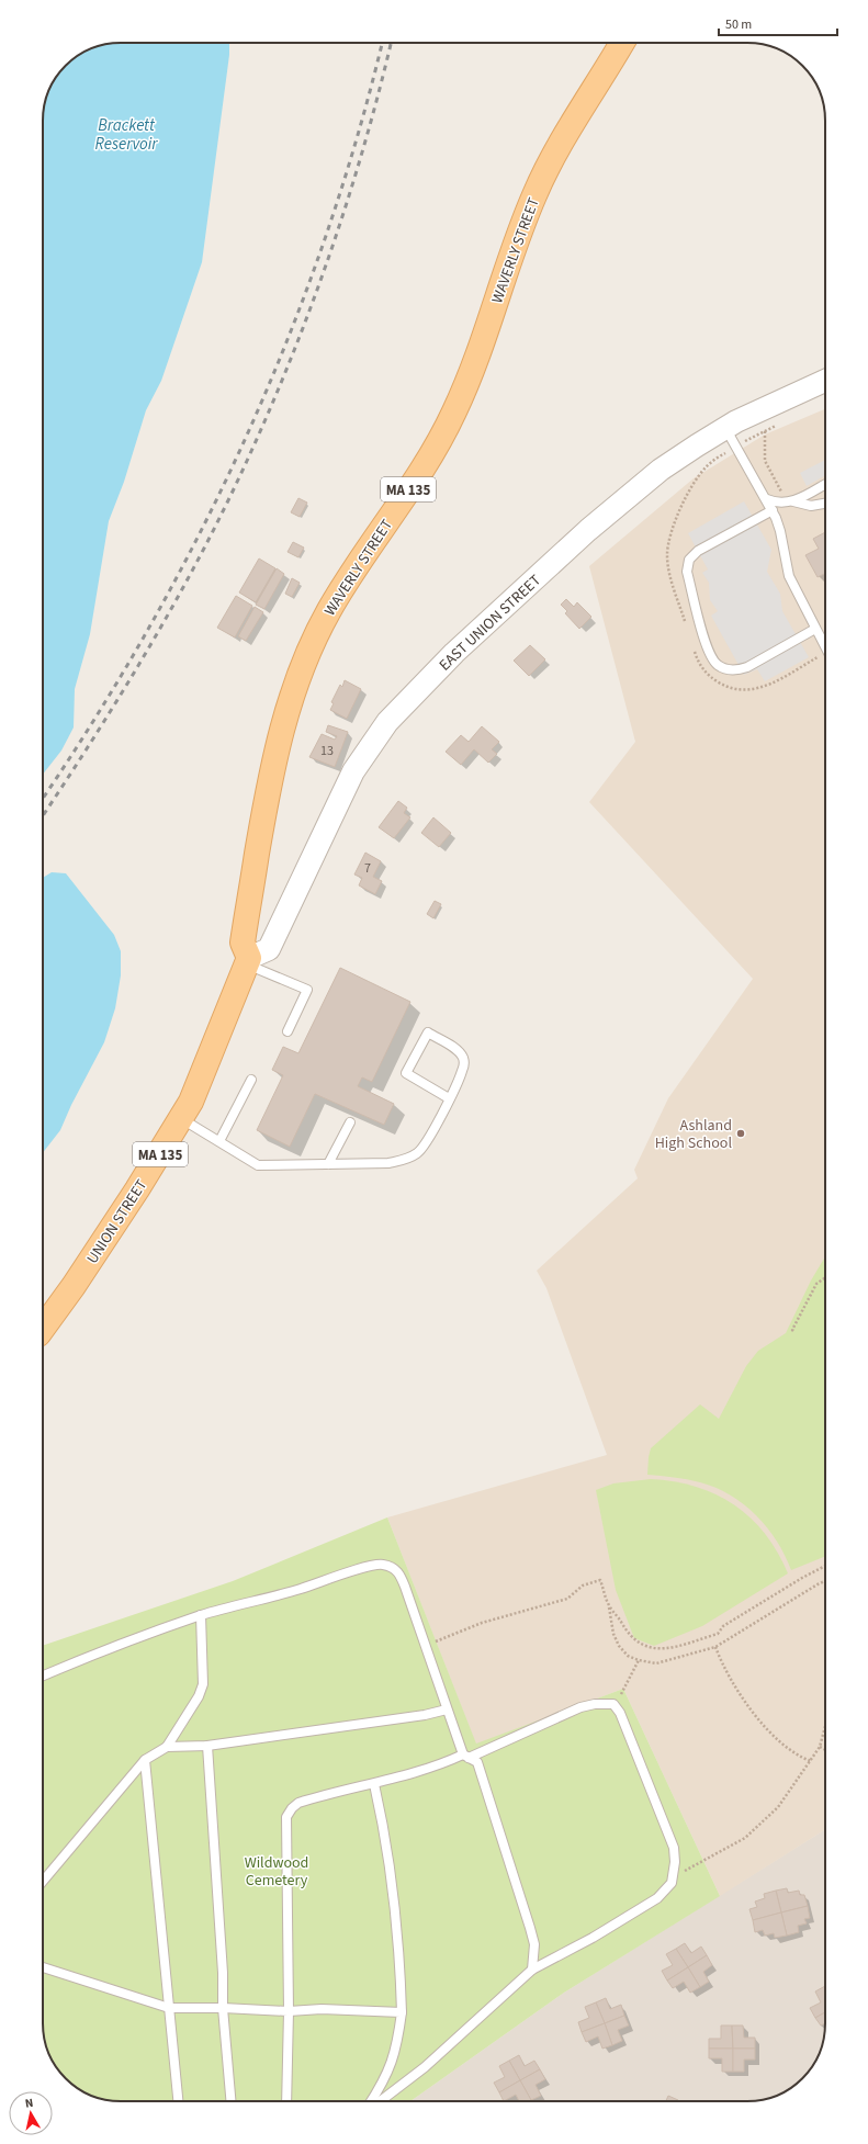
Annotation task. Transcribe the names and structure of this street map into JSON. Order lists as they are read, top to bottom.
{
  "streets": {
    "main road": ["WAVERLY STREET", "MA 135", "UNION STREET"],
    "street": ["EAST UNION STREET"]
  },
  "crossings": [
    ["WAVERLY STREET", "EAST UNION STREET"],
    ["WAVERLY STREET", "UNION STREET"],
    ["EAST UNION STREET", "UNION STREET"]
  ],
  "water": ["Brackett Reservoir"],
  "parks": ["Wildwood Cemetery"],
  "places": ["Ashland High School"],
  "house_numbers": ["13", "7"],
  "scale_bar": "50 m",
  "north": "top"
}
